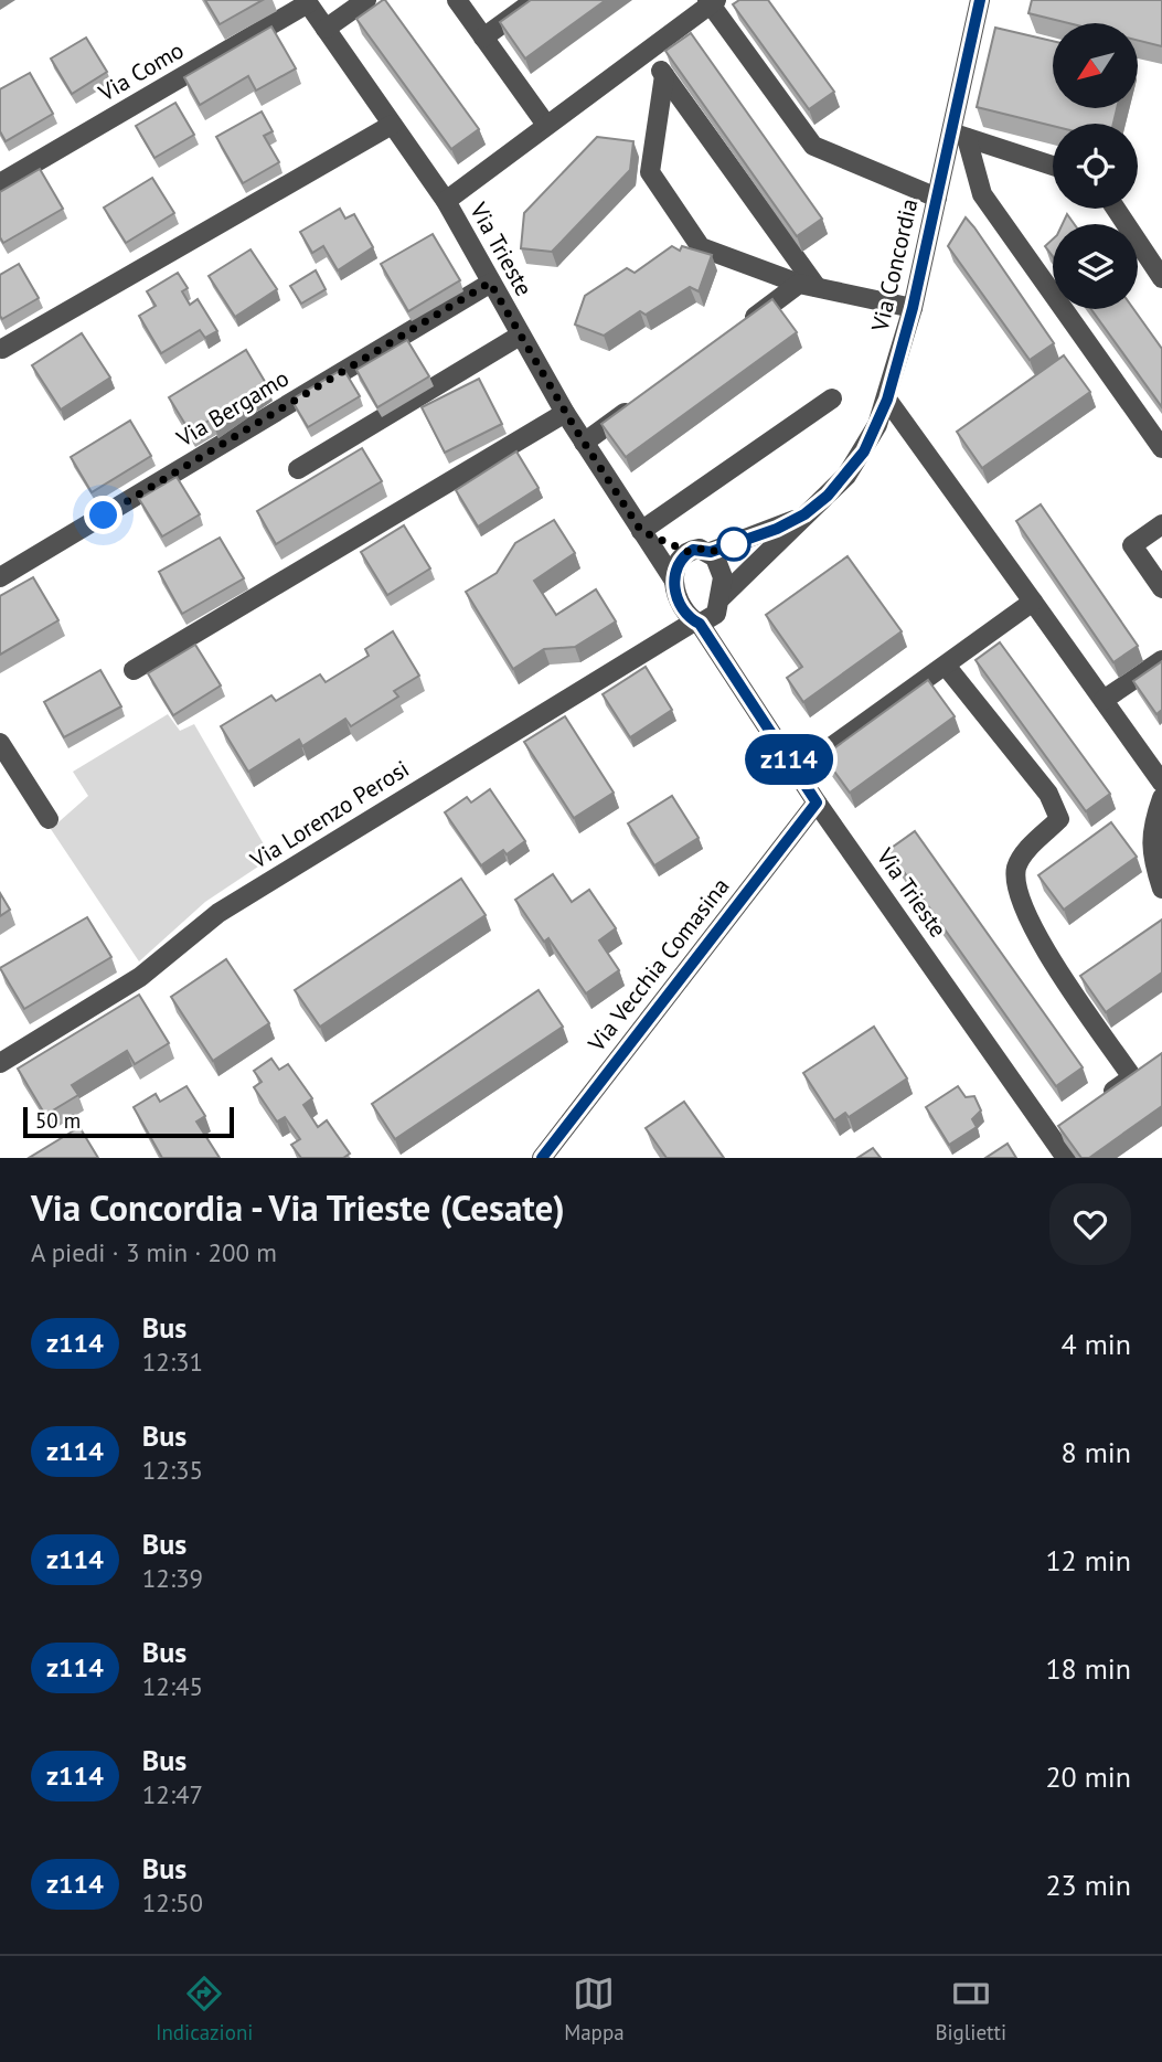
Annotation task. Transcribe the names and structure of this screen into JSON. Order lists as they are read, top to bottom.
{
  "streets": {
    "street": [
      "Via Como",
      "Via Trieste",
      "Via Concordia",
      "Via Bergamo",
      "Via Lorenzo Perosi",
      "Via Vecchia Comasina"
    ]
  },
  "crossings": [
    ["Via Como", "Via Trieste"],
    ["Via Trieste", "Via Concordia"],
    ["Via Trieste", "Via Bergamo"],
    ["Via Trieste", "Via Lorenzo Perosi"],
    ["Via Trieste", "Via Vecchia Comasina"],
    ["Via Concordia", "Via Lorenzo Perosi"]
  ],
  "lines": ["bus line z114"],
  "scale_bar": "50 m",
  "north": "bottom left",
  "page": {
    "on_map": "z114",
    "scale": "50 m",
    "heading": ["Via Concordia - Via Trieste (Cesate)", "A piedi · 3 min · 200 m"],
    "list": [
      {
        "mark": "z114",
        "name": "Bus",
        "note": "12:31",
        "value": "4 min"
      },
      {
        "mark": "z114",
        "name": "Bus",
        "note": "12:35",
        "value": "8 min"
      },
      {
        "mark": "z114",
        "name": "Bus",
        "note": "12:39",
        "value": "12 min"
      },
      {
        "mark": "z114",
        "name": "Bus",
        "note": "12:45",
        "value": "18 min"
      },
      {
        "mark": "z114",
        "name": "Bus",
        "note": "12:47",
        "value": "20 min"
      },
      {
        "mark": "z114",
        "name": "Bus",
        "note": "12:50",
        "value": "23 min"
      }
    ],
    "tabs": ["Indicazioni", "Mappa", "Biglietti"]
  }
}
